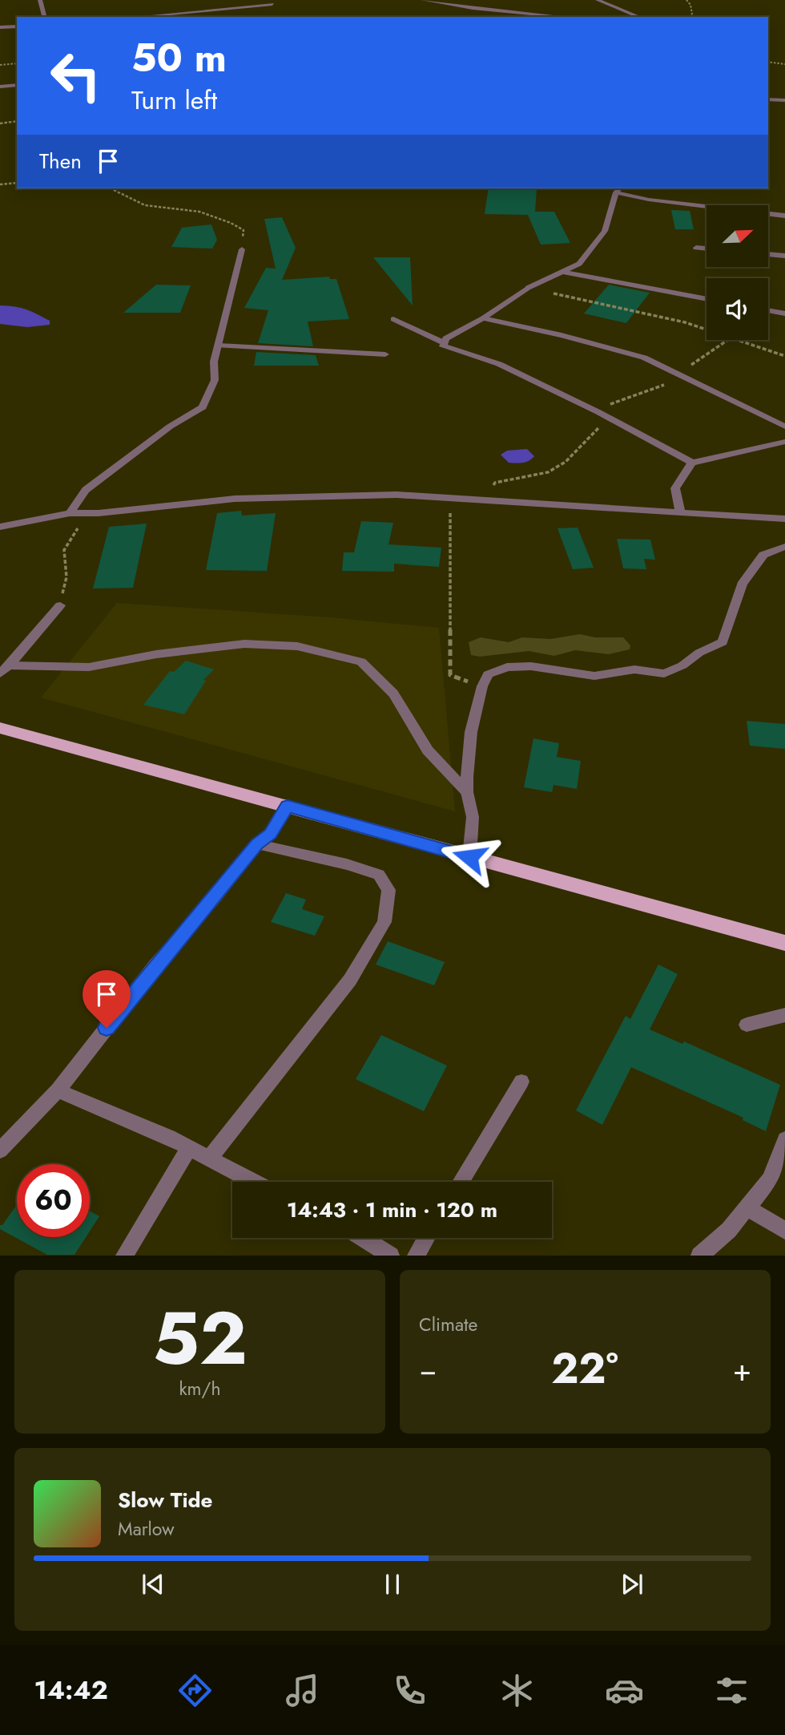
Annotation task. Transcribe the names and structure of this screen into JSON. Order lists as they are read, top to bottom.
{
  "north": "top right",
  "page": {
    "turn": ["50 m", "Turn left"],
    "then": "Then",
    "limit": "60",
    "trip": "14:43 · 1 min · 120 m",
    "tile": [
      ["52", "km/h"],
      "Climate"
    ],
    "heat": ["−", "22°", "+"],
    "song": ["Slow Tide", "Marlow"],
    "tabs": "14:42"
  }
}
